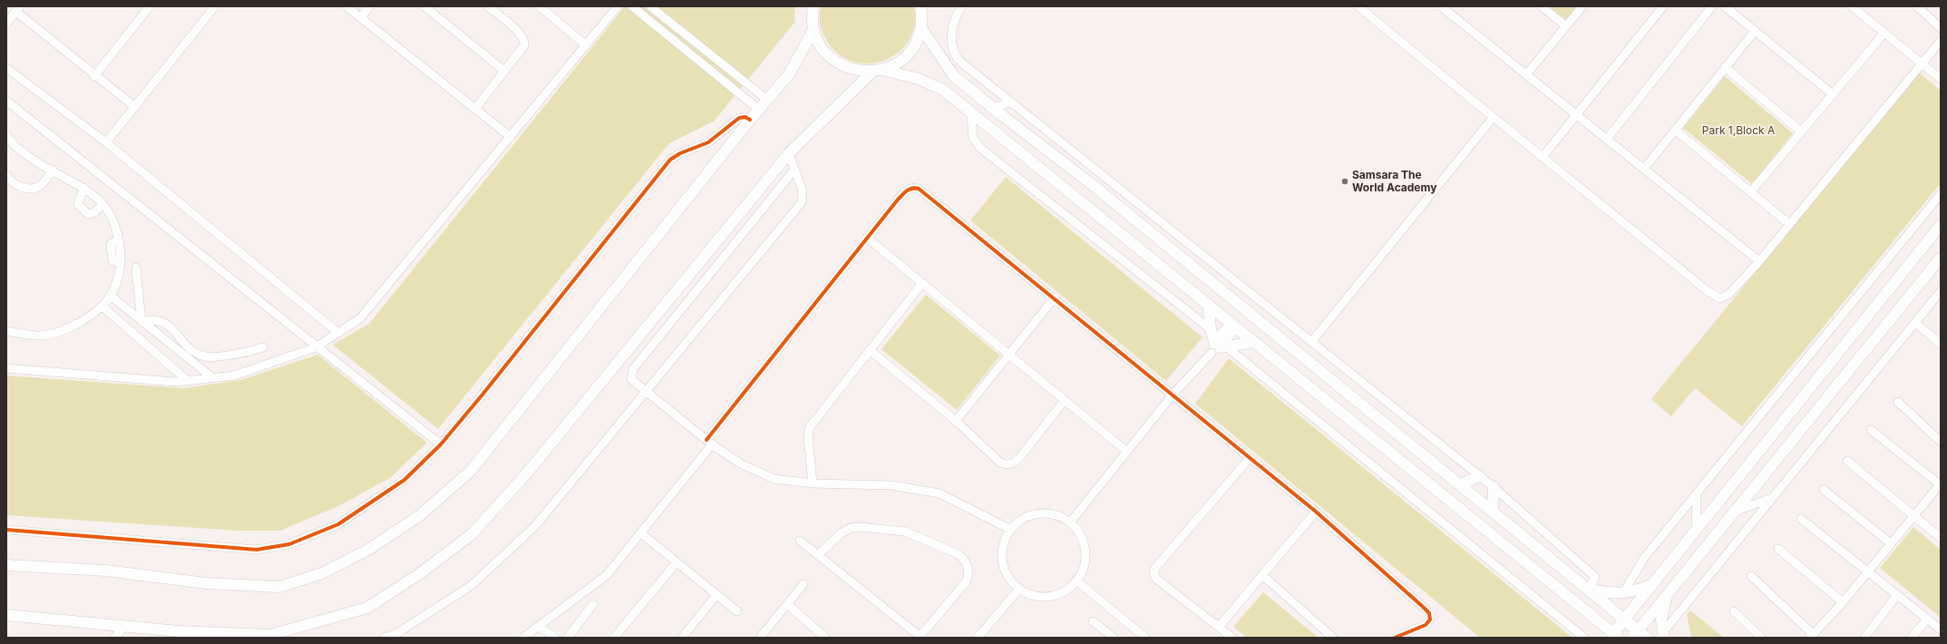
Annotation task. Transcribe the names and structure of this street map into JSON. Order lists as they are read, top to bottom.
{
  "parks": ["Park 1,Block A"],
  "places": ["Samsara The World Academy"]
}
